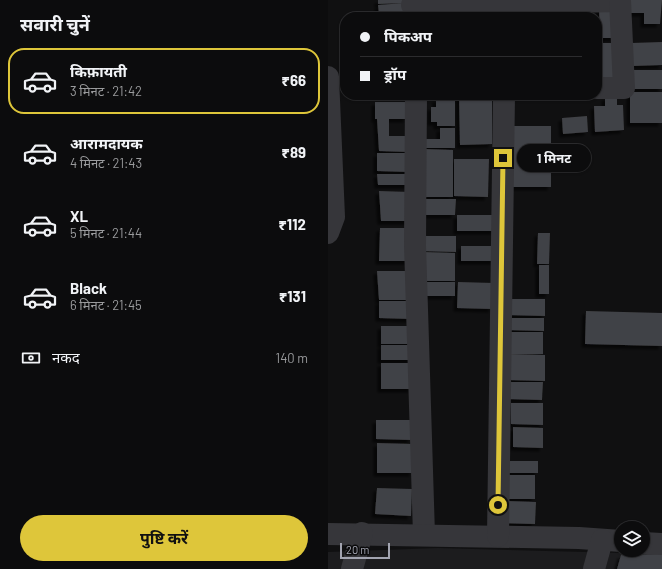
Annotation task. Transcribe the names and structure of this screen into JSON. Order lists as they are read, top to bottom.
{
  "scale_bar": "20 m",
  "page": {
    "heading": "सवारी चुनें",
    "banner": ["पिकअप", "ड्रॉप"],
    "list": [
      {
        "name": "किफ़ायती",
        "note": "3 मिनट · 21:42",
        "value": "₹66"
      },
      {
        "name": "आरामदायक",
        "note": "4 मिनट · 21:43",
        "value": "₹89"
      },
      {
        "name": "XL",
        "note": "5 मिनट · 21:44",
        "value": "₹112"
      },
      {
        "name": "Black",
        "note": "6 मिनट · 21:45",
        "value": "₹131"
      }
    ],
    "bubble": "1 मिनट",
    "pay": ["नकद", "140 m"],
    "buttons": "पुष्टि करें",
    "scale": "20 m"
  }
}
